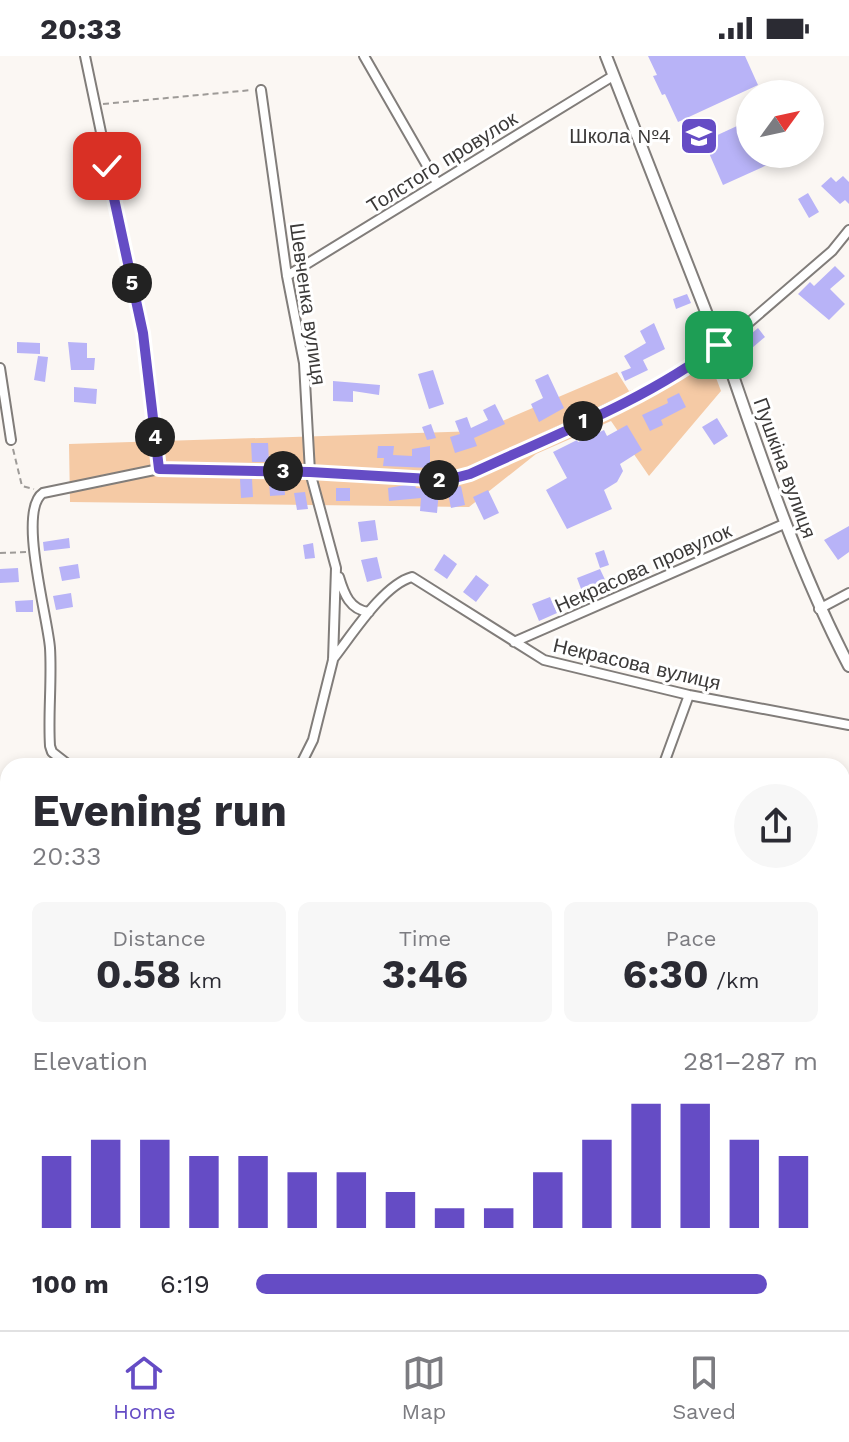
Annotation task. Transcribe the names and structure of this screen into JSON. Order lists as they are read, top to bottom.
{
  "streets": {
    "street": [
      "Толстого провулок",
      "Шевченка вулиця",
      "Пушкіна вулиця",
      "Некрасова провулок",
      "Некрасова вулиця"
    ]
  },
  "crossings": [
    ["Толстого провулок", "Шевченка вулиця"],
    ["Толстого провулок", "Пушкіна вулиця"],
    ["Шевченка вулиця", "Некрасова вулиця"],
    ["Пушкіна вулиця", "Некрасова провулок"],
    ["Некрасова провулок", "Некрасова вулиця"]
  ],
  "places": {
    "school or university": ["Школа №4"]
  },
  "north": "top right",
  "page": {
    "status": "20:33",
    "pins": [
      "5",
      "1",
      "4",
      "3",
      "2"
    ],
    "heading": ["Evening run", "20:33"],
    "stats": [
      ["Distance", "0.58 km"],
      ["Time", "3:46"],
      ["Pace", "6:30 /km"]
    ],
    "chart": ["Elevation", "281–287 m"],
    "list": [
      {
        "name": "100 m",
        "note": "6:19"
      }
    ],
    "tabs": ["Home", "Map", "Saved"]
  }
}
